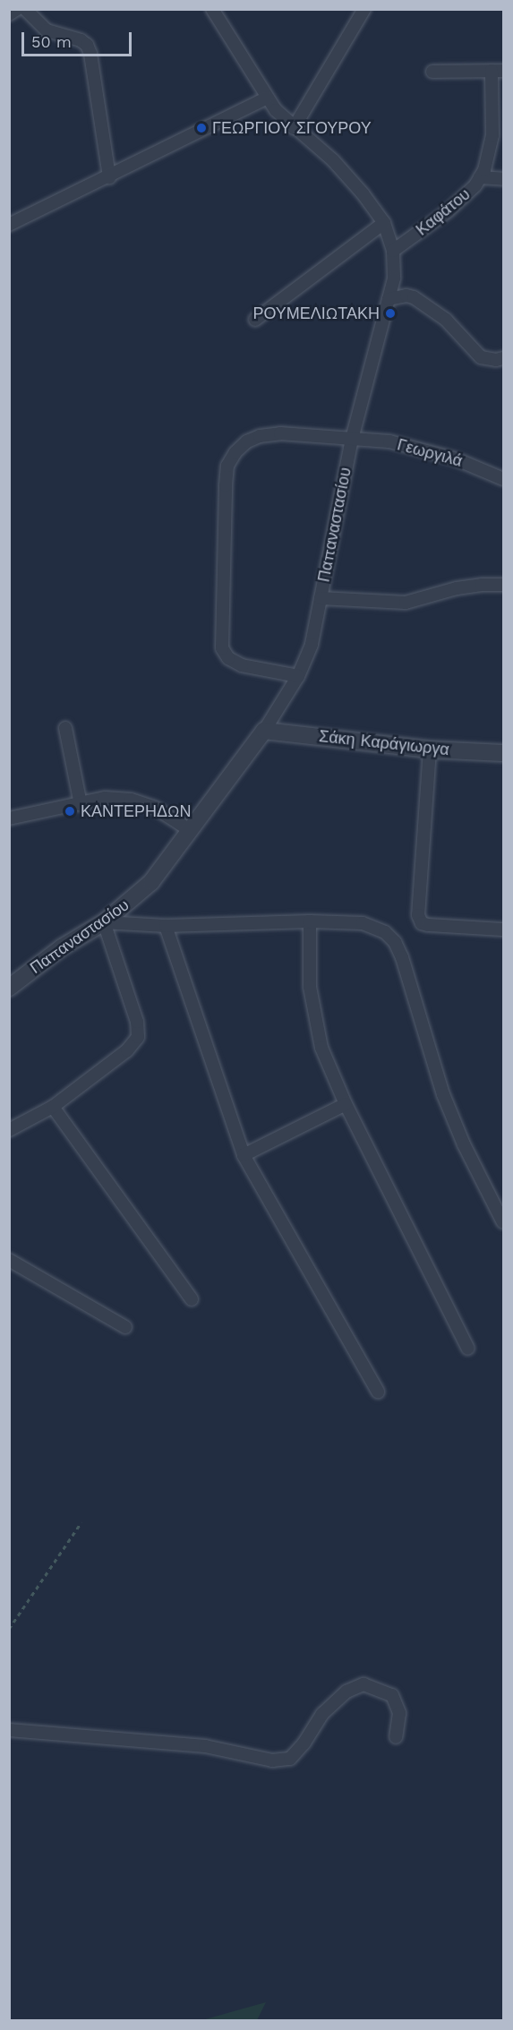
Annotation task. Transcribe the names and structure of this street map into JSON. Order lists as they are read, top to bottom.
{
  "streets": {
    "street": [
      "Καφάτου",
      "Γεωργιλά",
      "Παπαναστασίου",
      "Σάκη Καράγιωργα"
    ]
  },
  "crossings": [
    ["Καφάτου", "Παπαναστασίου"],
    ["Γεωργιλά", "Παπαναστασίου"],
    ["Παπαναστασίου", "Σάκη Καράγιωργα"]
  ],
  "places": ["ΓΕΩΡΓΙΟΥ ΣΓΟΥΡΟΥ", "ΡΟΥΜΕΛΙΩΤΑΚΗ", "ΚΑΝΤΕΡΗΔΩΝ"],
  "scale_bar": "50 m"
}
